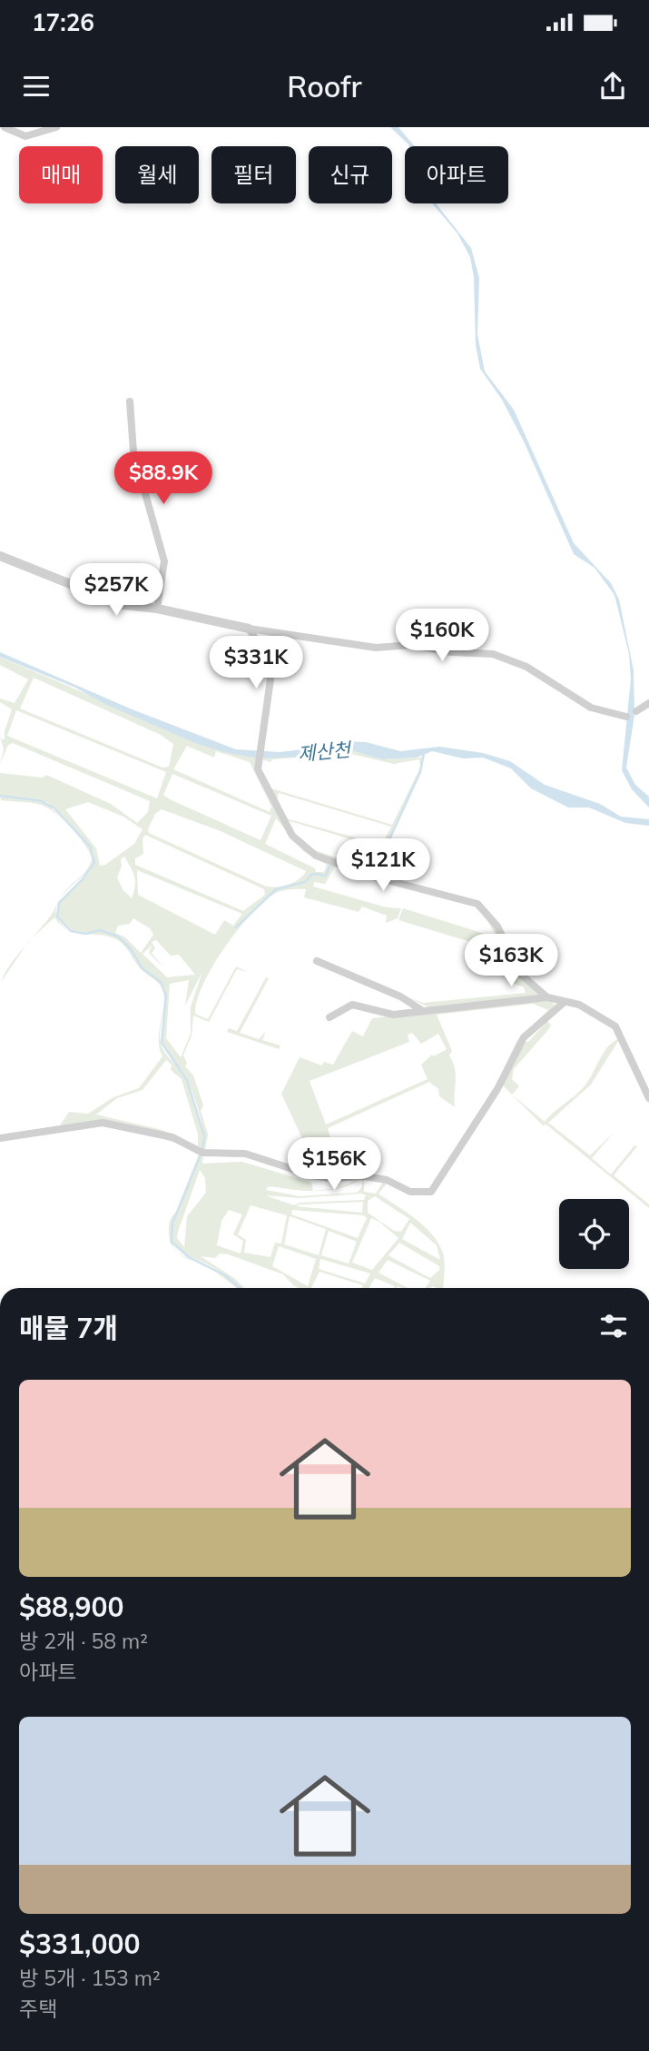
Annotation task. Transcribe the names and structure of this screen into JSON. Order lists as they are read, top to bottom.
{
  "water": ["제산천"],
  "page": {
    "status": "17:26",
    "header": "Roofr",
    "chip": [
      "매매",
      "월세",
      "필터",
      "신규",
      "아파트"
    ],
    "price": [
      "$88.9K",
      "$257K",
      "$160K",
      "$331K",
      "$121K",
      "$163K",
      "$156K"
    ],
    "heading": "매물 7개",
    "list": [
      {
        "name": "$88,900",
        "note": "방 2개 · 58 m² · 아파트"
      },
      {
        "name": "$331,000",
        "note": "방 5개 · 153 m² · 주택"
      }
    ]
  }
}
